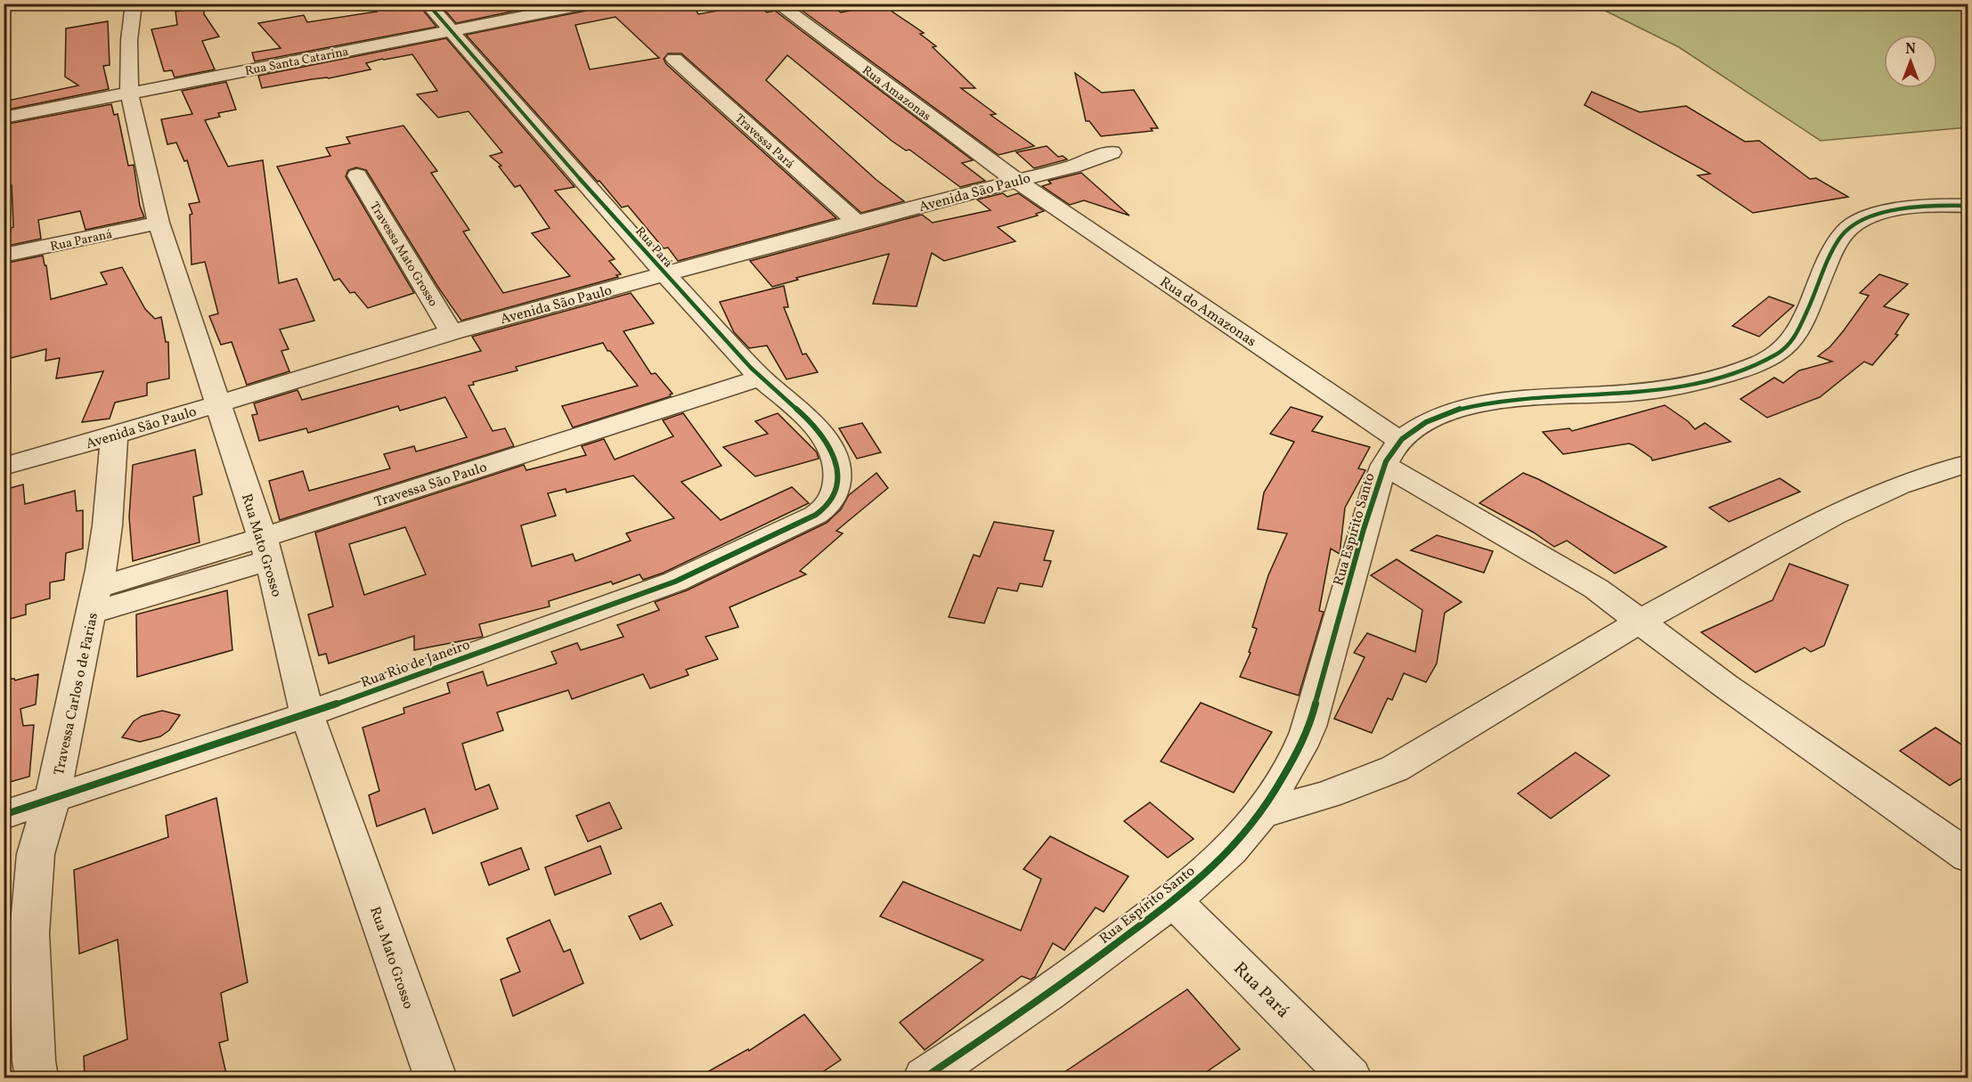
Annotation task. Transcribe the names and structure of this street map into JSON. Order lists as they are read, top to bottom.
{
  "streets": {
    "street": [
      "Rua Santa Catarina",
      "Rua Amazonas",
      "Travessa Pará",
      "Avenida São Paulo",
      "Rua Paraná",
      "Rua Pará",
      "Travessa Mato Grosso",
      "Rua do Amazonas",
      "Travessa São Paulo",
      "Rua Espírito Santo",
      "Rua Mato Grosso",
      "Rua Rio de Janeiro",
      "Travessa Carlos o de Farias"
    ]
  },
  "crossings": [
    ["Rua Santa Catarina", "Rua Pará"],
    ["Rua Santa Catarina", "Rua Mato Grosso"],
    ["Rua Amazonas", "Avenida São Paulo"],
    ["Rua Amazonas", "Rua do Amazonas"],
    ["Travessa Pará", "Avenida São Paulo"],
    ["Avenida São Paulo", "Rua Pará"],
    ["Avenida São Paulo", "Travessa Mato Grosso"],
    ["Avenida São Paulo", "Rua do Amazonas"],
    ["Avenida São Paulo", "Rua Mato Grosso"],
    ["Avenida São Paulo", "Travessa Carlos o de Farias"],
    ["Rua Paraná", "Rua Mato Grosso"],
    ["Rua Pará", "Travessa São Paulo"],
    ["Rua Pará", "Rua Espírito Santo"],
    ["Rua Pará", "Rua Rio de Janeiro"],
    ["Rua do Amazonas", "Rua Espírito Santo"],
    ["Travessa São Paulo", "Rua Mato Grosso"],
    ["Travessa São Paulo", "Travessa Carlos o de Farias"],
    ["Rua Mato Grosso", "Rua Rio de Janeiro"],
    ["Rua Rio de Janeiro", "Travessa Carlos o de Farias"]
  ],
  "north": "top"
}
